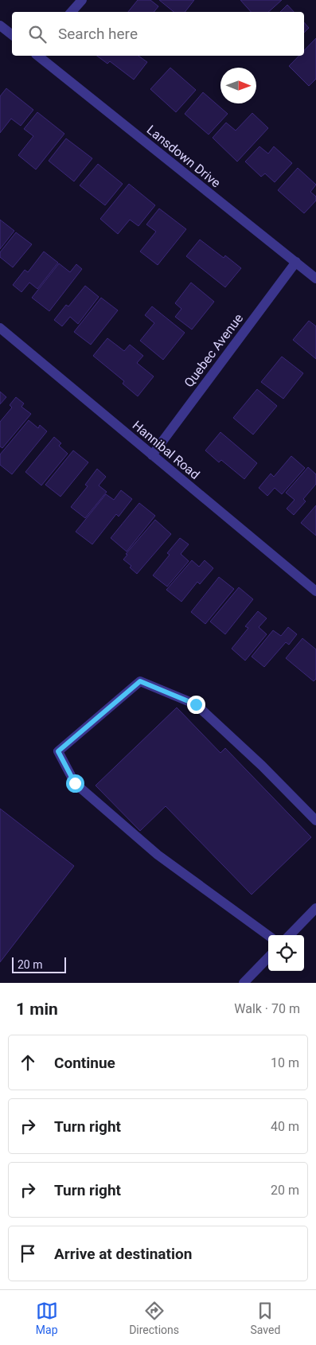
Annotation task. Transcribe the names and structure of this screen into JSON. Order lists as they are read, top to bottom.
{
  "streets": {
    "street": ["Lansdown Drive", "Quebec Avenue", "Hannibal Road"]
  },
  "crossings": [
    ["Lansdown Drive", "Quebec Avenue"],
    ["Quebec Avenue", "Hannibal Road"]
  ],
  "scale_bar": "20 m",
  "north": "right",
  "page": {
    "search": "Search here",
    "scale": "20 m",
    "heading": ["1 min", "Walk · 70 m"],
    "list": [
      ["Continue", "10 m"],
      ["Turn right", "40 m"],
      ["Turn right", "20 m"],
      "Arrive at destination"
    ],
    "nav": ["Map", "Directions", "Saved"]
  }
}
